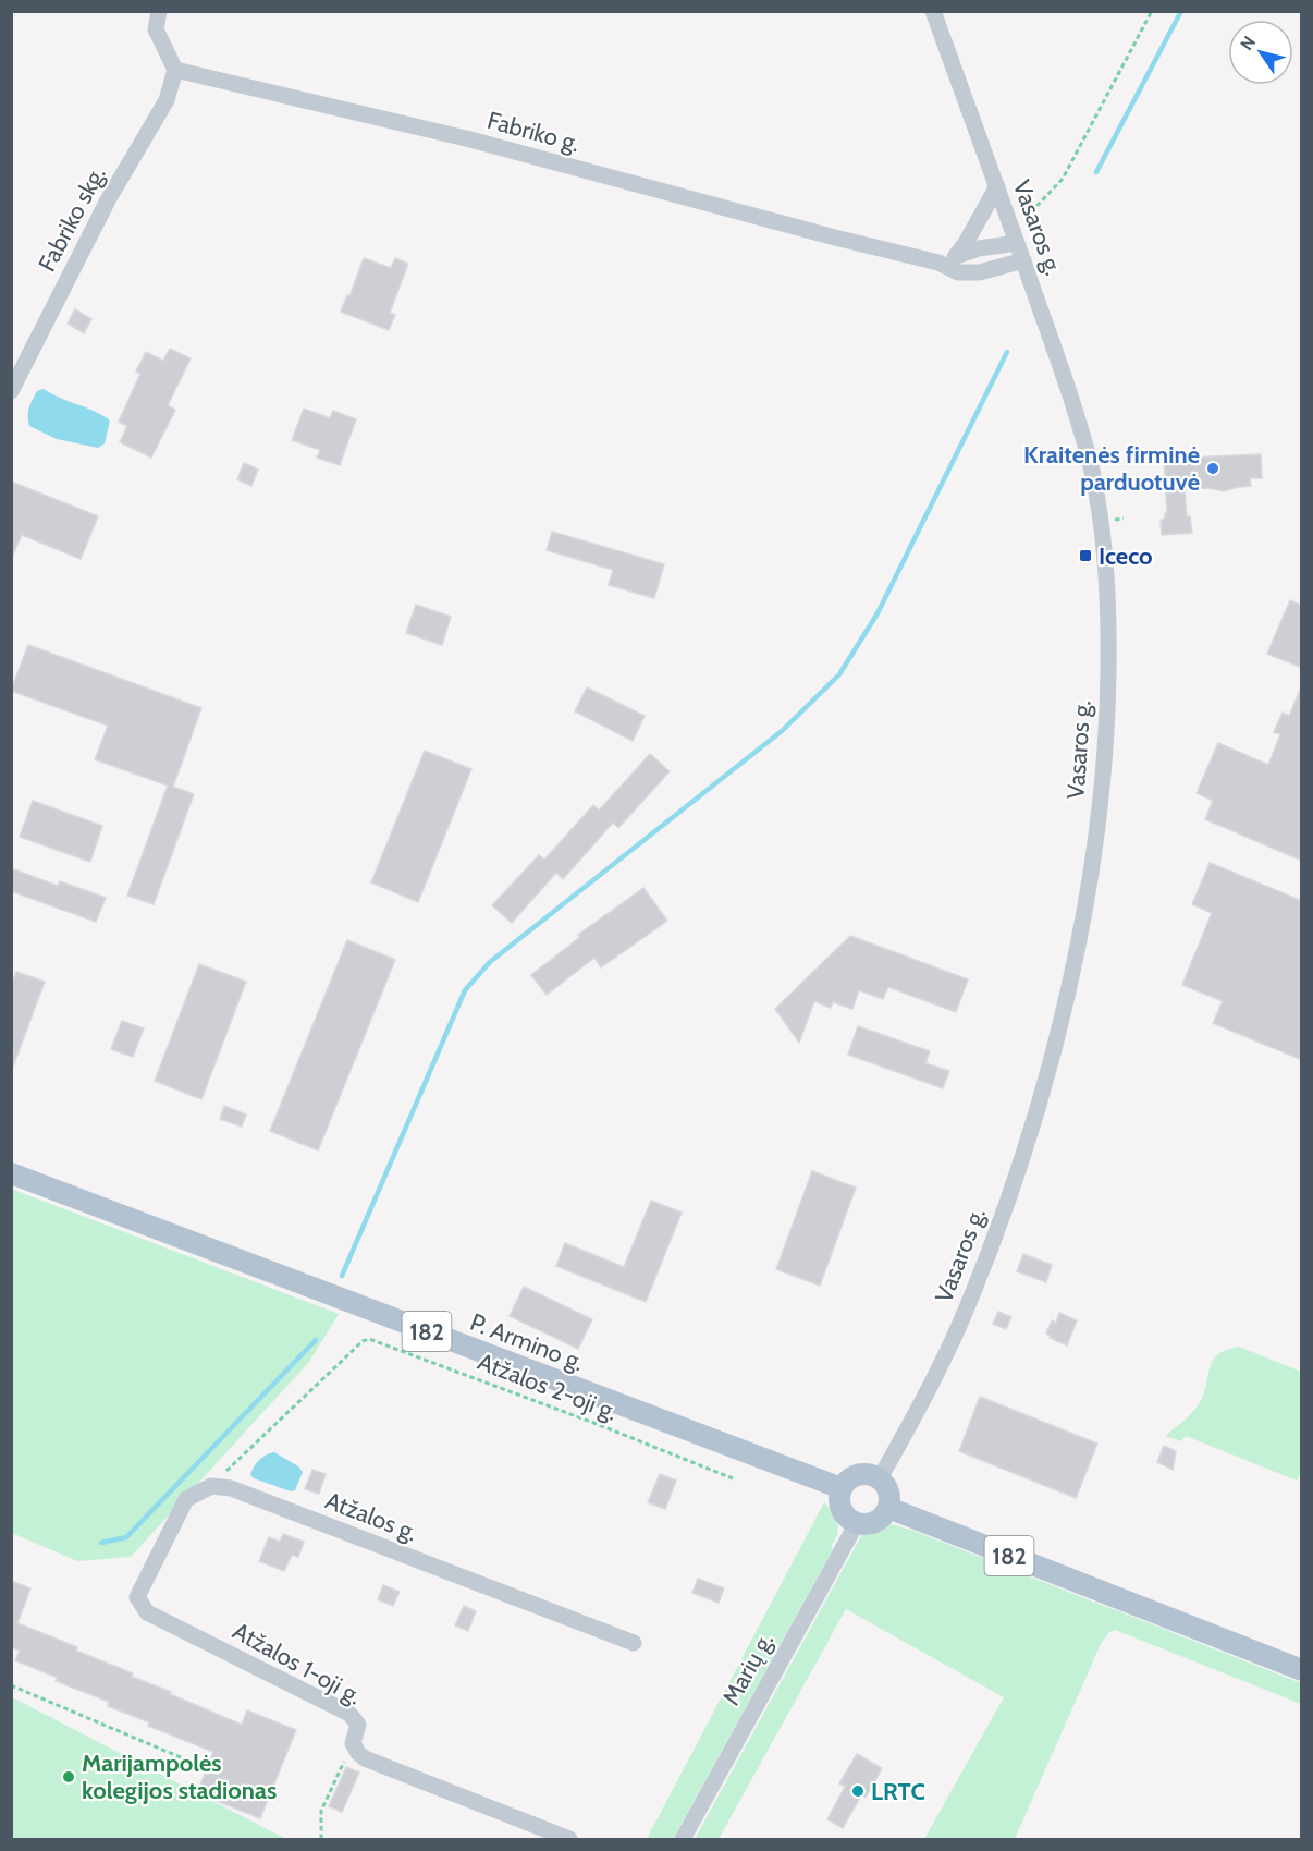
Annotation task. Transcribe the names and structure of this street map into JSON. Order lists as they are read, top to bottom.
{
  "streets": {
    "main road": ["182", "P. Armino g."],
    "street": [
      "Fabriko g.",
      "Fabriko skg.",
      "Vasaros g.",
      "Atžalos g.",
      "Atžalos 1-oji g.",
      "Marių g."
    ],
    "path": ["Atžalos 2-oji g."]
  },
  "crossings": [
    ["Fabriko g.", "Fabriko skg."],
    ["Fabriko g.", "Vasaros g."],
    ["Vasaros g.", "182"],
    ["Vasaros g.", "P. Armino g."],
    ["Vasaros g.", "Marių g."],
    ["182", "P. Armino g."],
    ["182", "Marių g."],
    ["P. Armino g.", "Marių g."],
    ["Atžalos 2-oji g.", "Atžalos g."],
    ["Atžalos 2-oji g.", "Atžalos 1-oji g."],
    ["Atžalos g.", "Atžalos 1-oji g."]
  ],
  "places": {
    "other": ["Kraitenės firminė parduotuvė", "Marijampolės kolegijos stadionas", "LRTC"],
    "transit": ["Iceco"]
  },
  "north": "top left"
}
